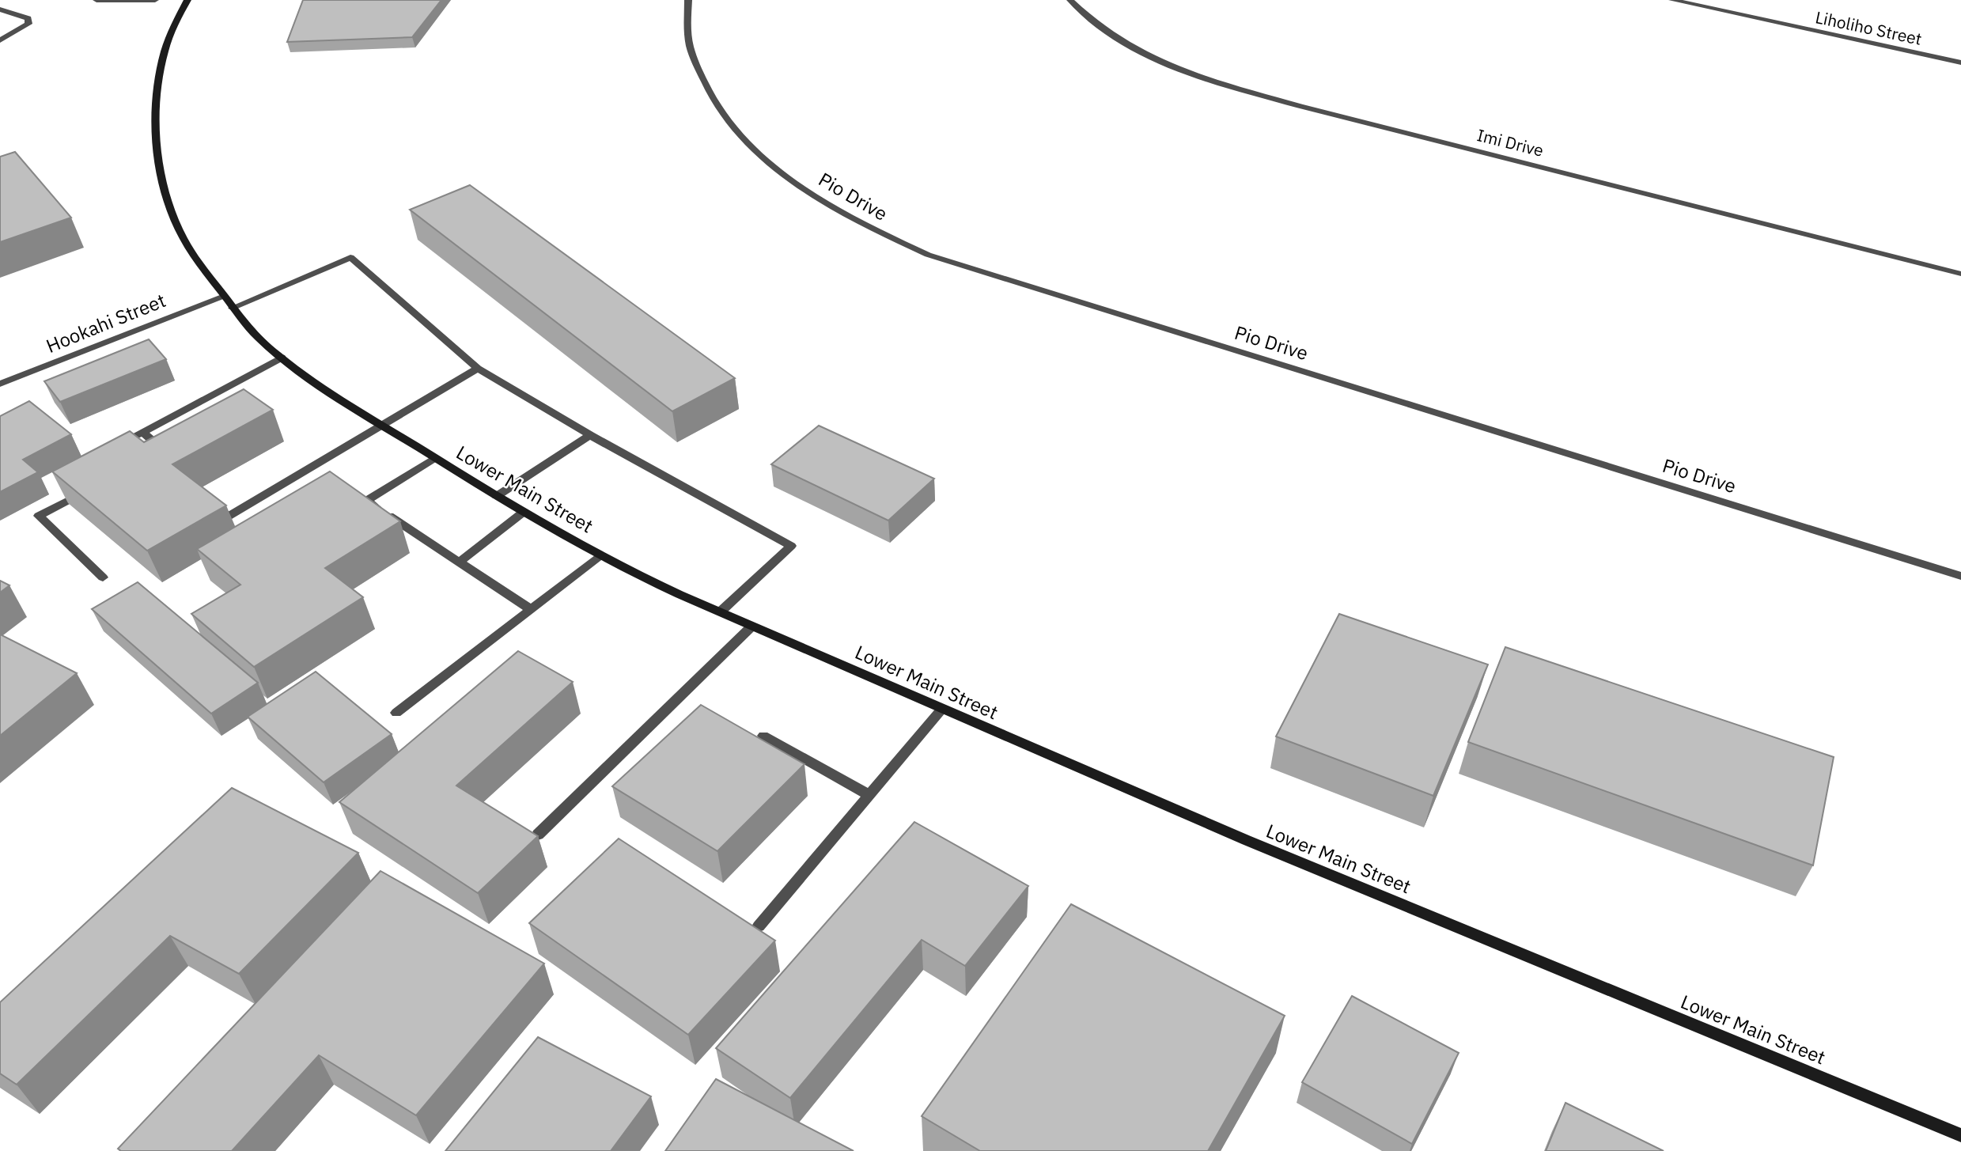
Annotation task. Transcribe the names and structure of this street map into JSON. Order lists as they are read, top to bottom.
{
  "streets": {
    "street": [
      "Liholiho Street",
      "Imi Drive",
      "Pio Drive",
      "Hookahi Street",
      "Lower Main Street"
    ]
  },
  "crossings": [
    ["Hookahi Street", "Lower Main Street"]
  ]
}
